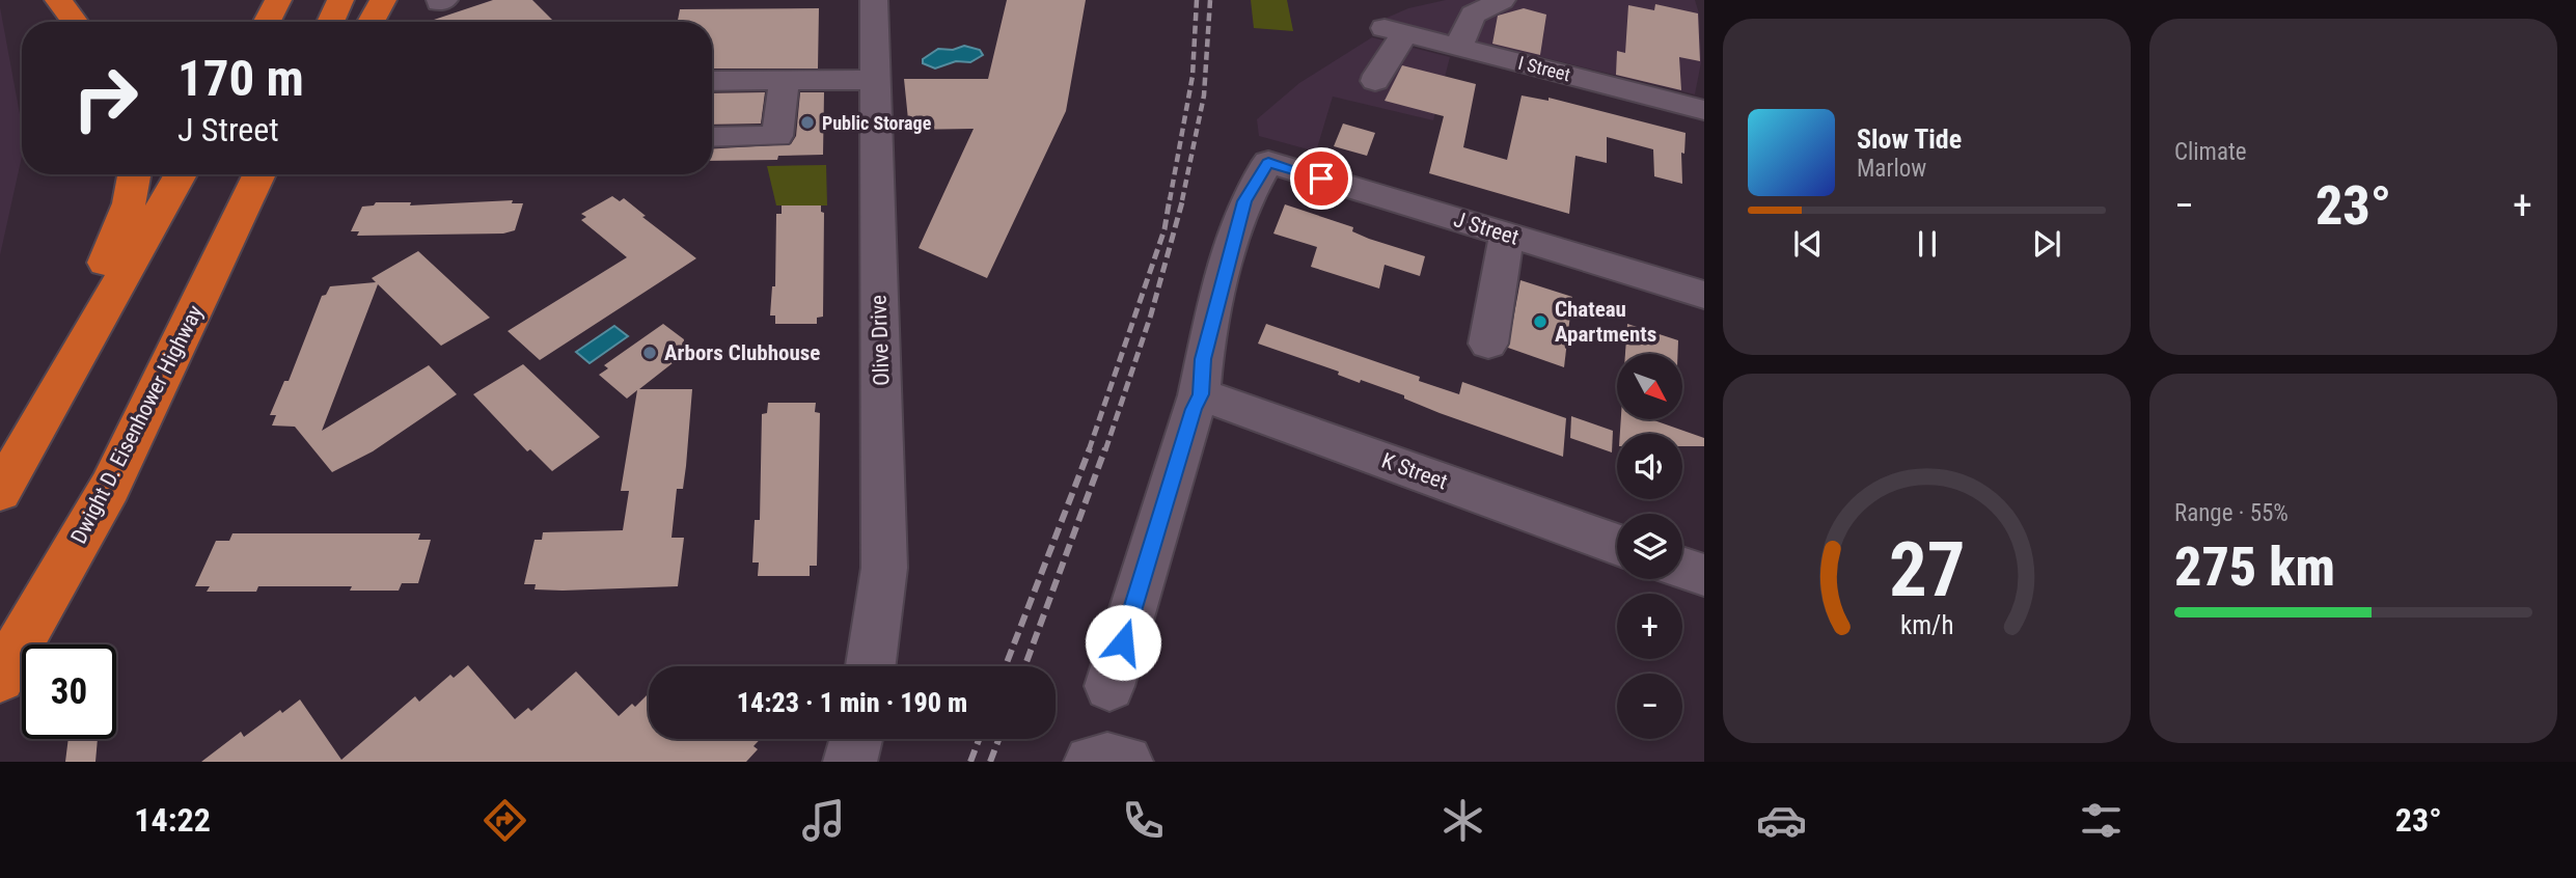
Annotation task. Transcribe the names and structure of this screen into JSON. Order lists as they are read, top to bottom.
{
  "streets": {
    "highway": ["Dwight D. Eisenhower Highway"],
    "street": [
      "I Street",
      "J Street",
      "Olive Drive",
      "K Street"
    ]
  },
  "crossings": [
    ["J Street", "K Street"]
  ],
  "places": ["Public Storage", "Chateau Apartments", "Arbors Clubhouse"],
  "north": "bottom right",
  "page": {
    "tile": [
      "Climate",
      ["Range · 55%", "275 km"]
    ],
    "turn": ["170 m", "J Street"],
    "song": ["Slow Tide", "Marlow"],
    "heat": ["−", "23°", "+"],
    "map_buttons": ["+", "−"],
    "limit": "30",
    "trip": "14:23 · 1 min · 190 m",
    "tabs": ["14:22", "23°"],
    "gauge": ["27", "km/h"]
  }
}
